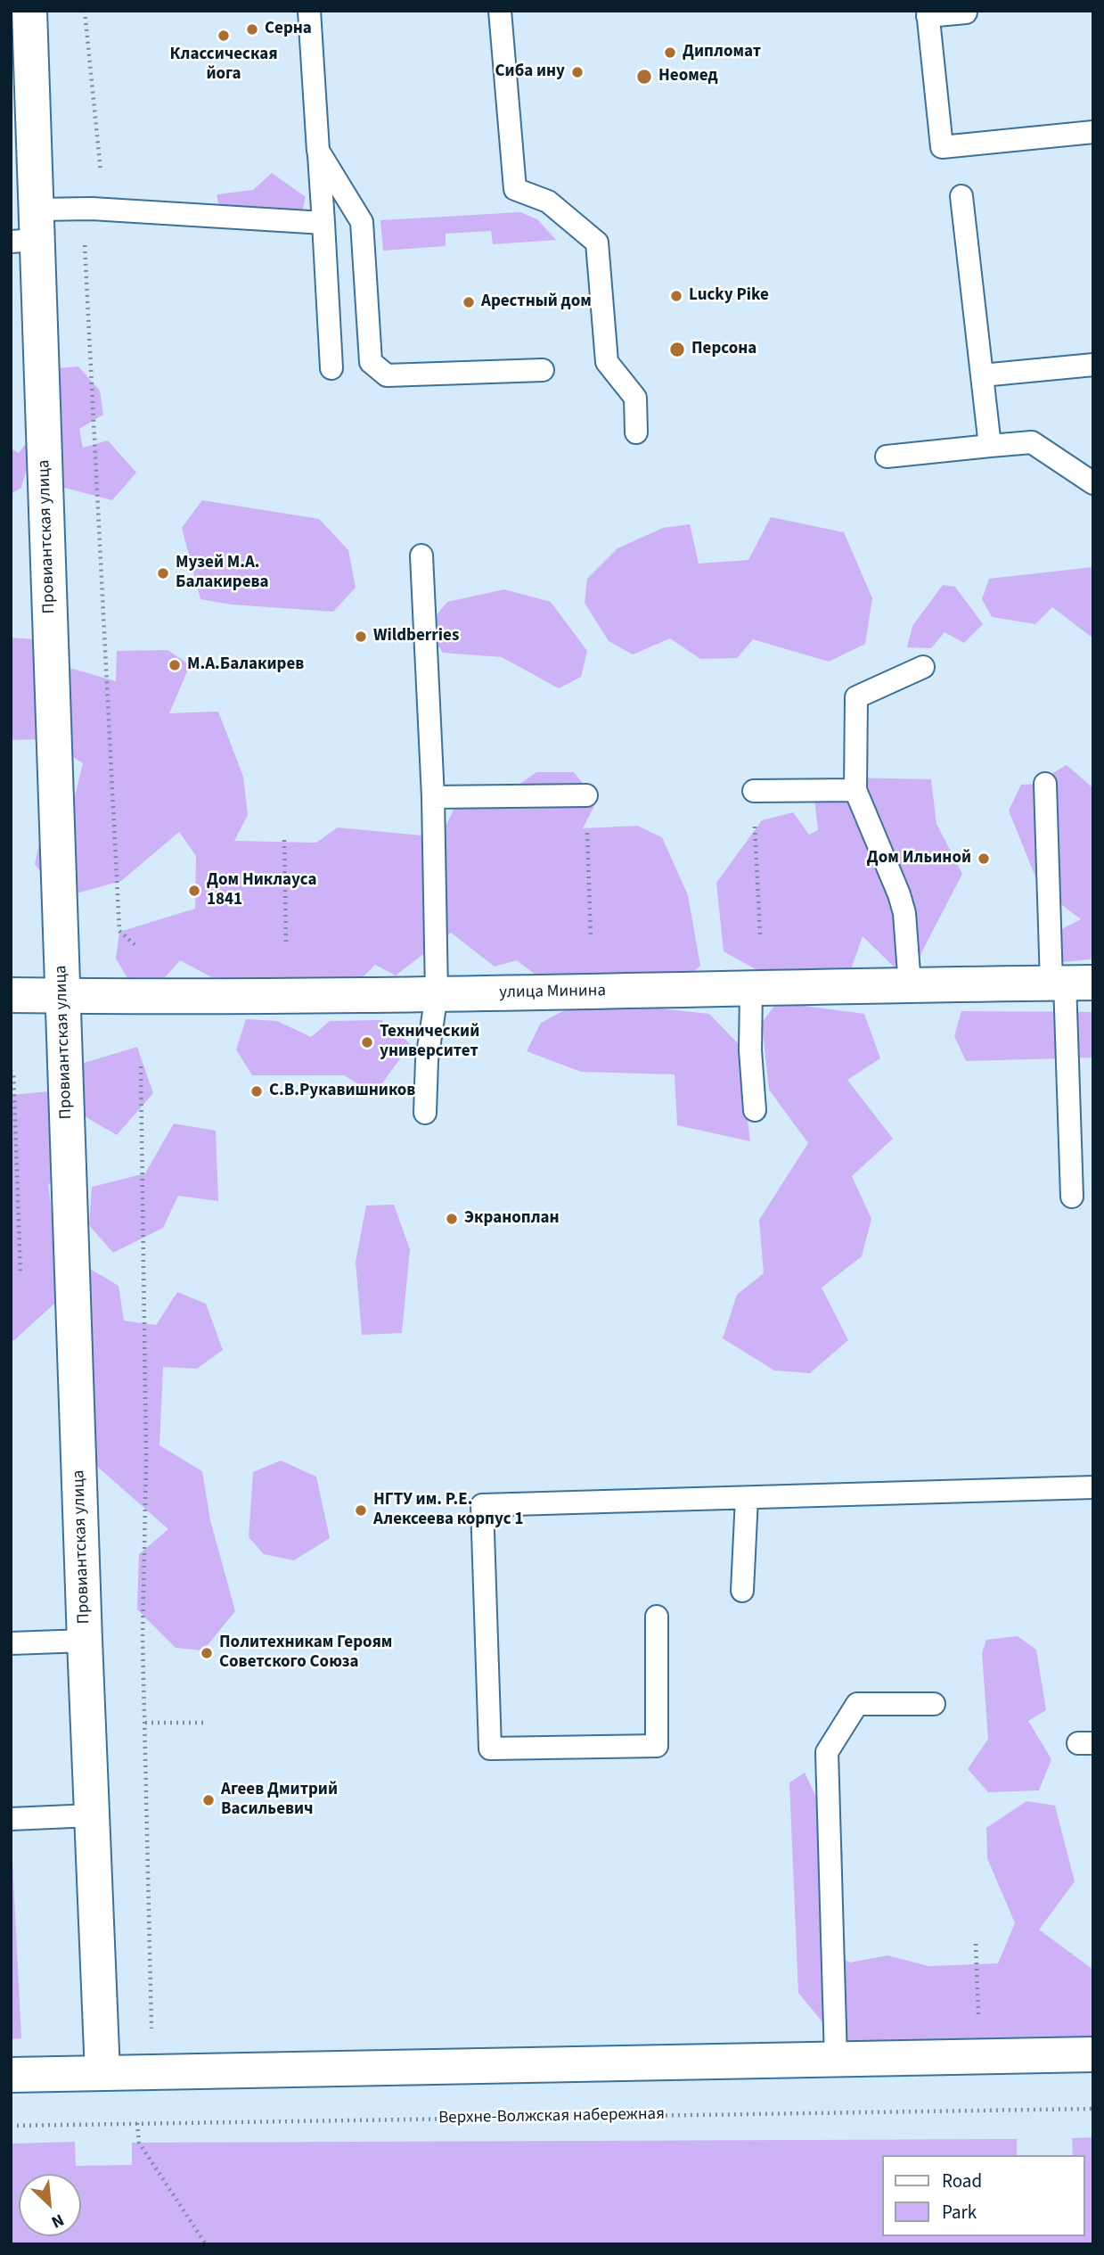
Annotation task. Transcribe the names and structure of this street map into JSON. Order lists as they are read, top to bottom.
{
  "streets": {
    "street": ["Провиантская улица", "улица Минина"],
    "path": ["Верхне-Волжская набережная"]
  },
  "crossings": [
    ["Провиантская улица", "улица Минина"]
  ],
  "places": [
    "Серна",
    "Классическая йога",
    "Дипломат",
    "Сиба ину",
    "Неомед",
    "Lucky Pike",
    "Арестный дом",
    "Персона",
    "Музей М.А. Балакирева",
    "Wildberries",
    "М.А.Балакирев",
    "Дом Ильиной",
    "Дом Никлауса 1841",
    "Технический университет",
    "С.В.Рукавишников",
    "Экраноплан",
    "НГТУ им. Р.Е. Алексеева корпус 1",
    "Политехникам Героям Советского Союза",
    "Агеев Дмитрий Васильевич"
  ],
  "legend": ["Road", "Park"],
  "north": "bottom right"
}
